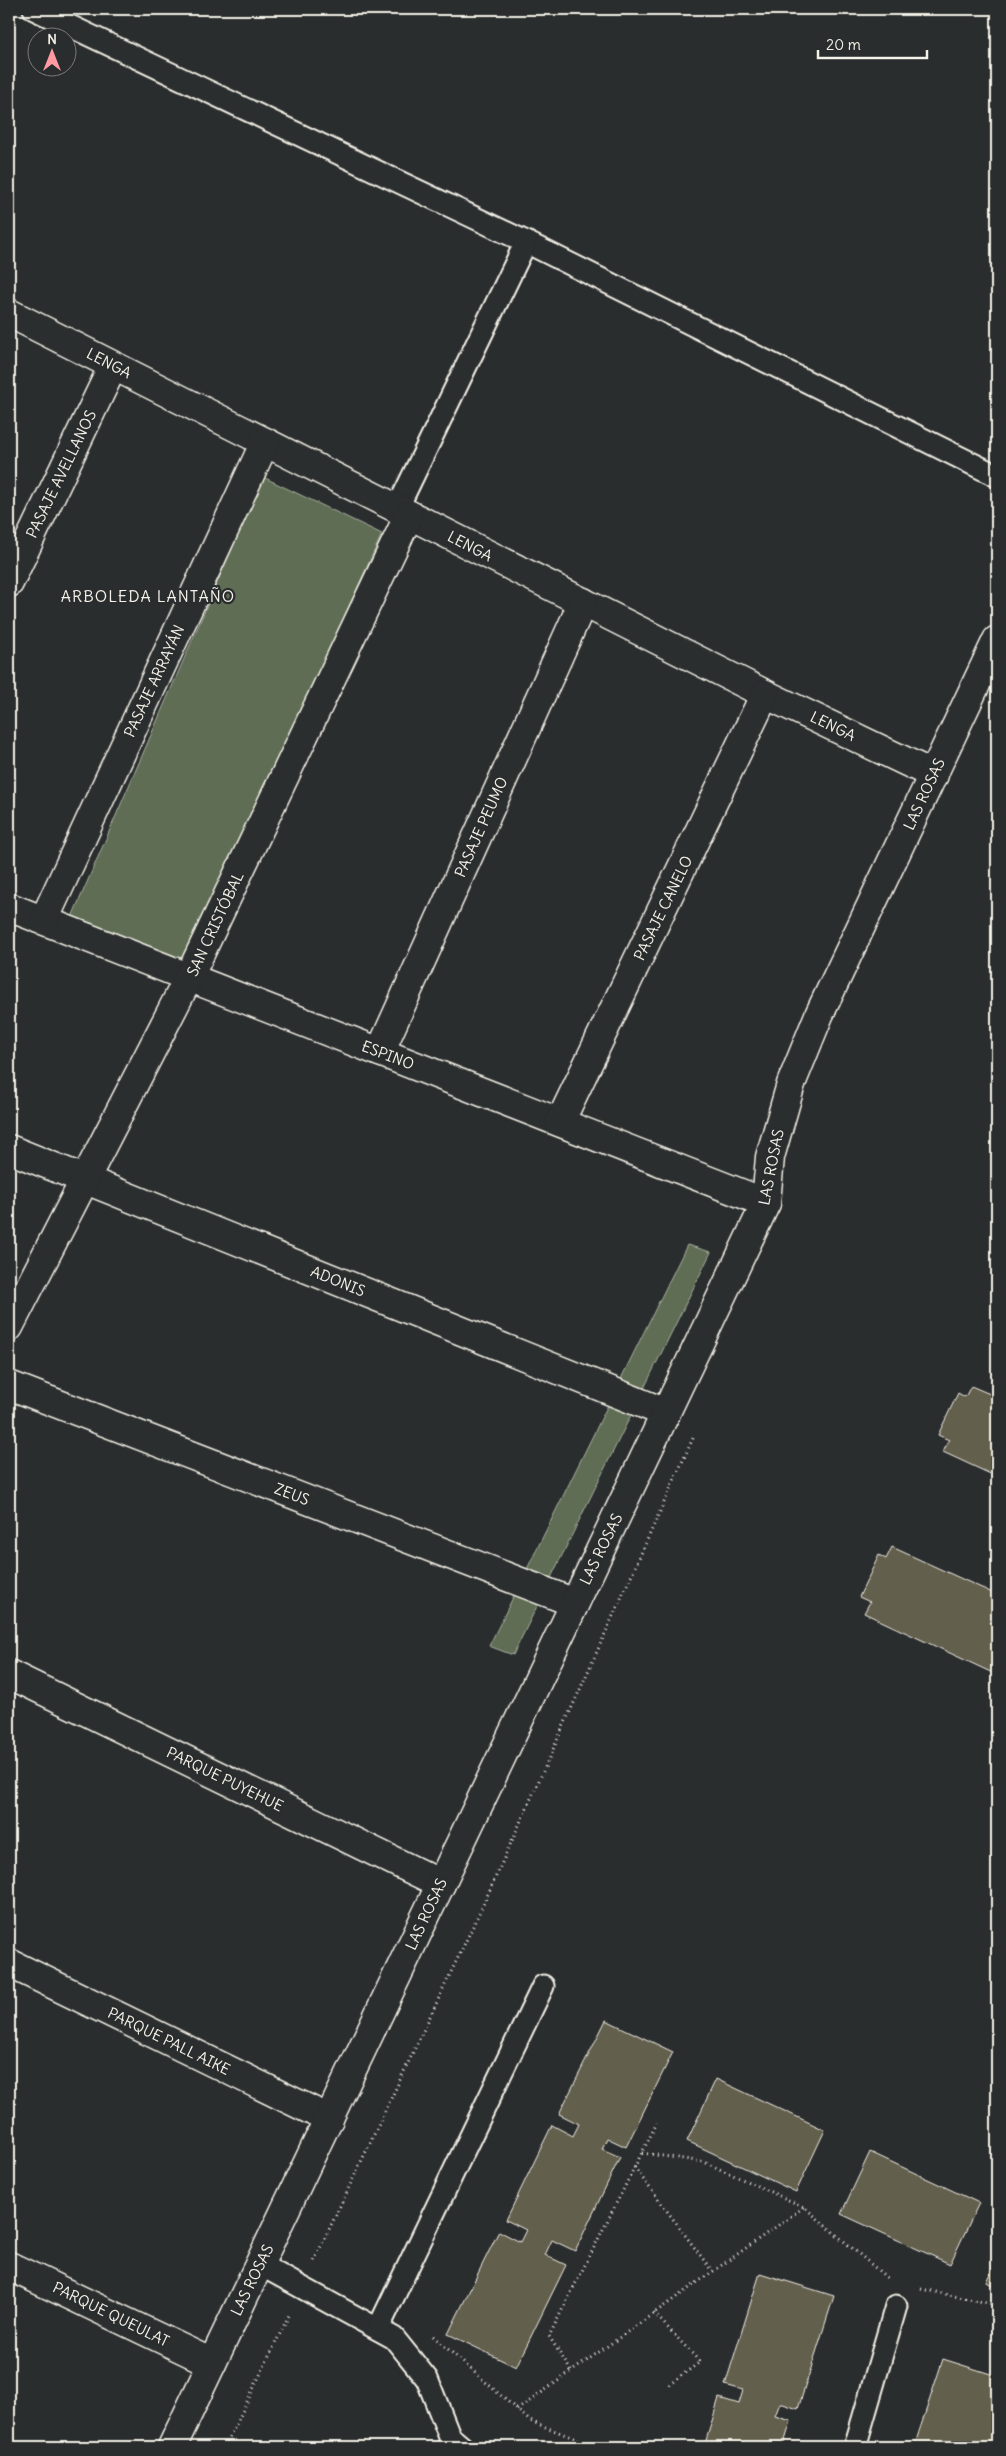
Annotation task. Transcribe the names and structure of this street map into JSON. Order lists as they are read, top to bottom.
{
  "streets": {
    "street": [
      "LENGA",
      "PASAJE AVELLANOS",
      "PASAJE ARRAYÁN",
      "LAS ROSAS",
      "PASAJE PEUMO",
      "PASAJE CANELO",
      "SAN CRISTÓBAL",
      "ESPINO",
      "ADONIS",
      "ZEUS",
      "PARQUE PUYEHUE",
      "PARQUE PALL AIKE",
      "PARQUE QUEULAT"
    ]
  },
  "crossings": [
    ["LENGA", "PASAJE AVELLANOS"],
    ["LENGA", "PASAJE ARRAYÁN"],
    ["LENGA", "LAS ROSAS"],
    ["LENGA", "PASAJE PEUMO"],
    ["LENGA", "PASAJE CANELO"],
    ["LENGA", "SAN CRISTÓBAL"],
    ["PASAJE ARRAYÁN", "ESPINO"],
    ["LAS ROSAS", "ESPINO"],
    ["LAS ROSAS", "ADONIS"],
    ["LAS ROSAS", "ZEUS"],
    ["LAS ROSAS", "PARQUE PUYEHUE"],
    ["LAS ROSAS", "PARQUE PALL AIKE"],
    ["LAS ROSAS", "PARQUE QUEULAT"],
    ["PASAJE PEUMO", "ESPINO"],
    ["PASAJE CANELO", "ESPINO"],
    ["SAN CRISTÓBAL", "ESPINO"],
    ["SAN CRISTÓBAL", "ADONIS"]
  ],
  "districts": ["ARBOLEDA LANTAÑO"],
  "scale_bar": "20 m",
  "north": "top"
}
